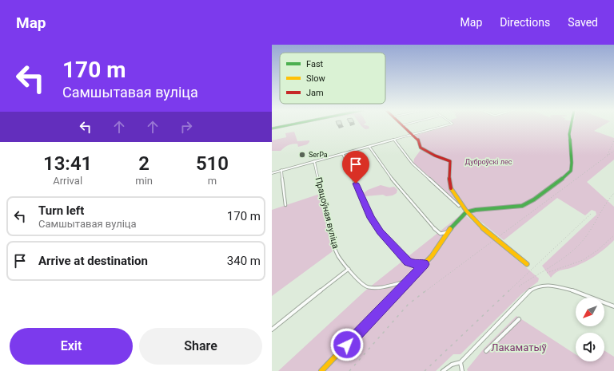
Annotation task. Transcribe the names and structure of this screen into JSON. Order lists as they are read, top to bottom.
{
  "streets": {
    "street": ["Працоўная вуліца"]
  },
  "parks": ["Дуброўскі лес", "Лакаматыў"],
  "places": ["SerPa"],
  "legend": ["Fast", "Slow", "Jam"],
  "north": "bottom left",
  "page": {
    "header": "Map",
    "nav": ["Map", "Directions", "Saved"],
    "turn": ["170 m", "Самшытавая вуліца"],
    "eta": [
      "13:41",
      "Arrival",
      "2",
      "min",
      "510",
      "m"
    ],
    "list": [
      {
        "name": "Turn left",
        "note": "Самшытавая вуліца",
        "value": "170 m"
      },
      {
        "name": "Arrive at destination",
        "value": "340 m"
      }
    ],
    "buttons": ["Exit", "Share"]
  }
}
